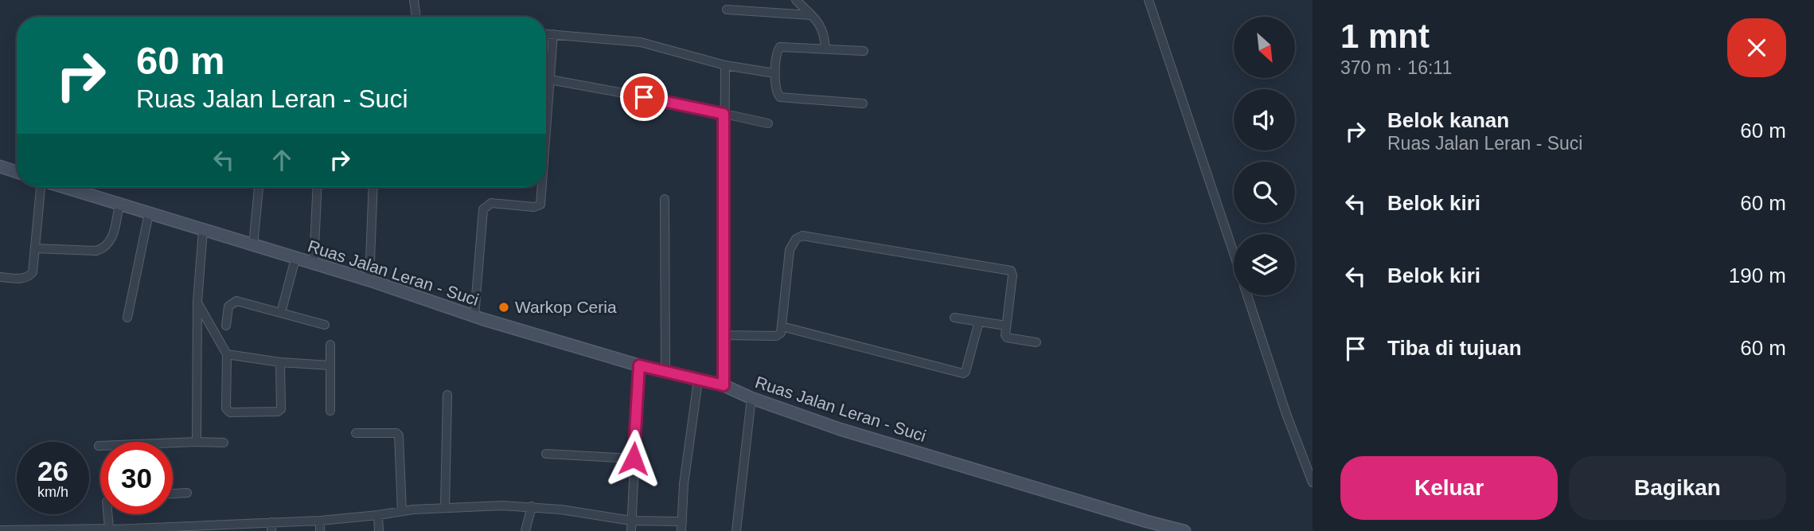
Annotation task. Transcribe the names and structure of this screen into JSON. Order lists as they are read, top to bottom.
{
  "streets": {
    "main road": ["Ruas Jalan Leran - Suci"]
  },
  "places": ["Warkop Ceria"],
  "north": "bottom right",
  "page": {
    "heading": ["1 mnt", "370 m · 16:11"],
    "turn": ["60 m", "Ruas Jalan Leran - Suci"],
    "list": [
      {
        "name": "Belok kanan",
        "note": "Ruas Jalan Leran - Suci",
        "value": "60 m"
      },
      {
        "name": "Belok kiri",
        "value": "60 m"
      },
      {
        "name": "Belok kiri",
        "value": "190 m"
      },
      {
        "name": "Tiba di tujuan",
        "value": "60 m"
      }
    ],
    "speed": "26 km/h",
    "limit": "30",
    "buttons": ["Keluar", "Bagikan"]
  }
}
